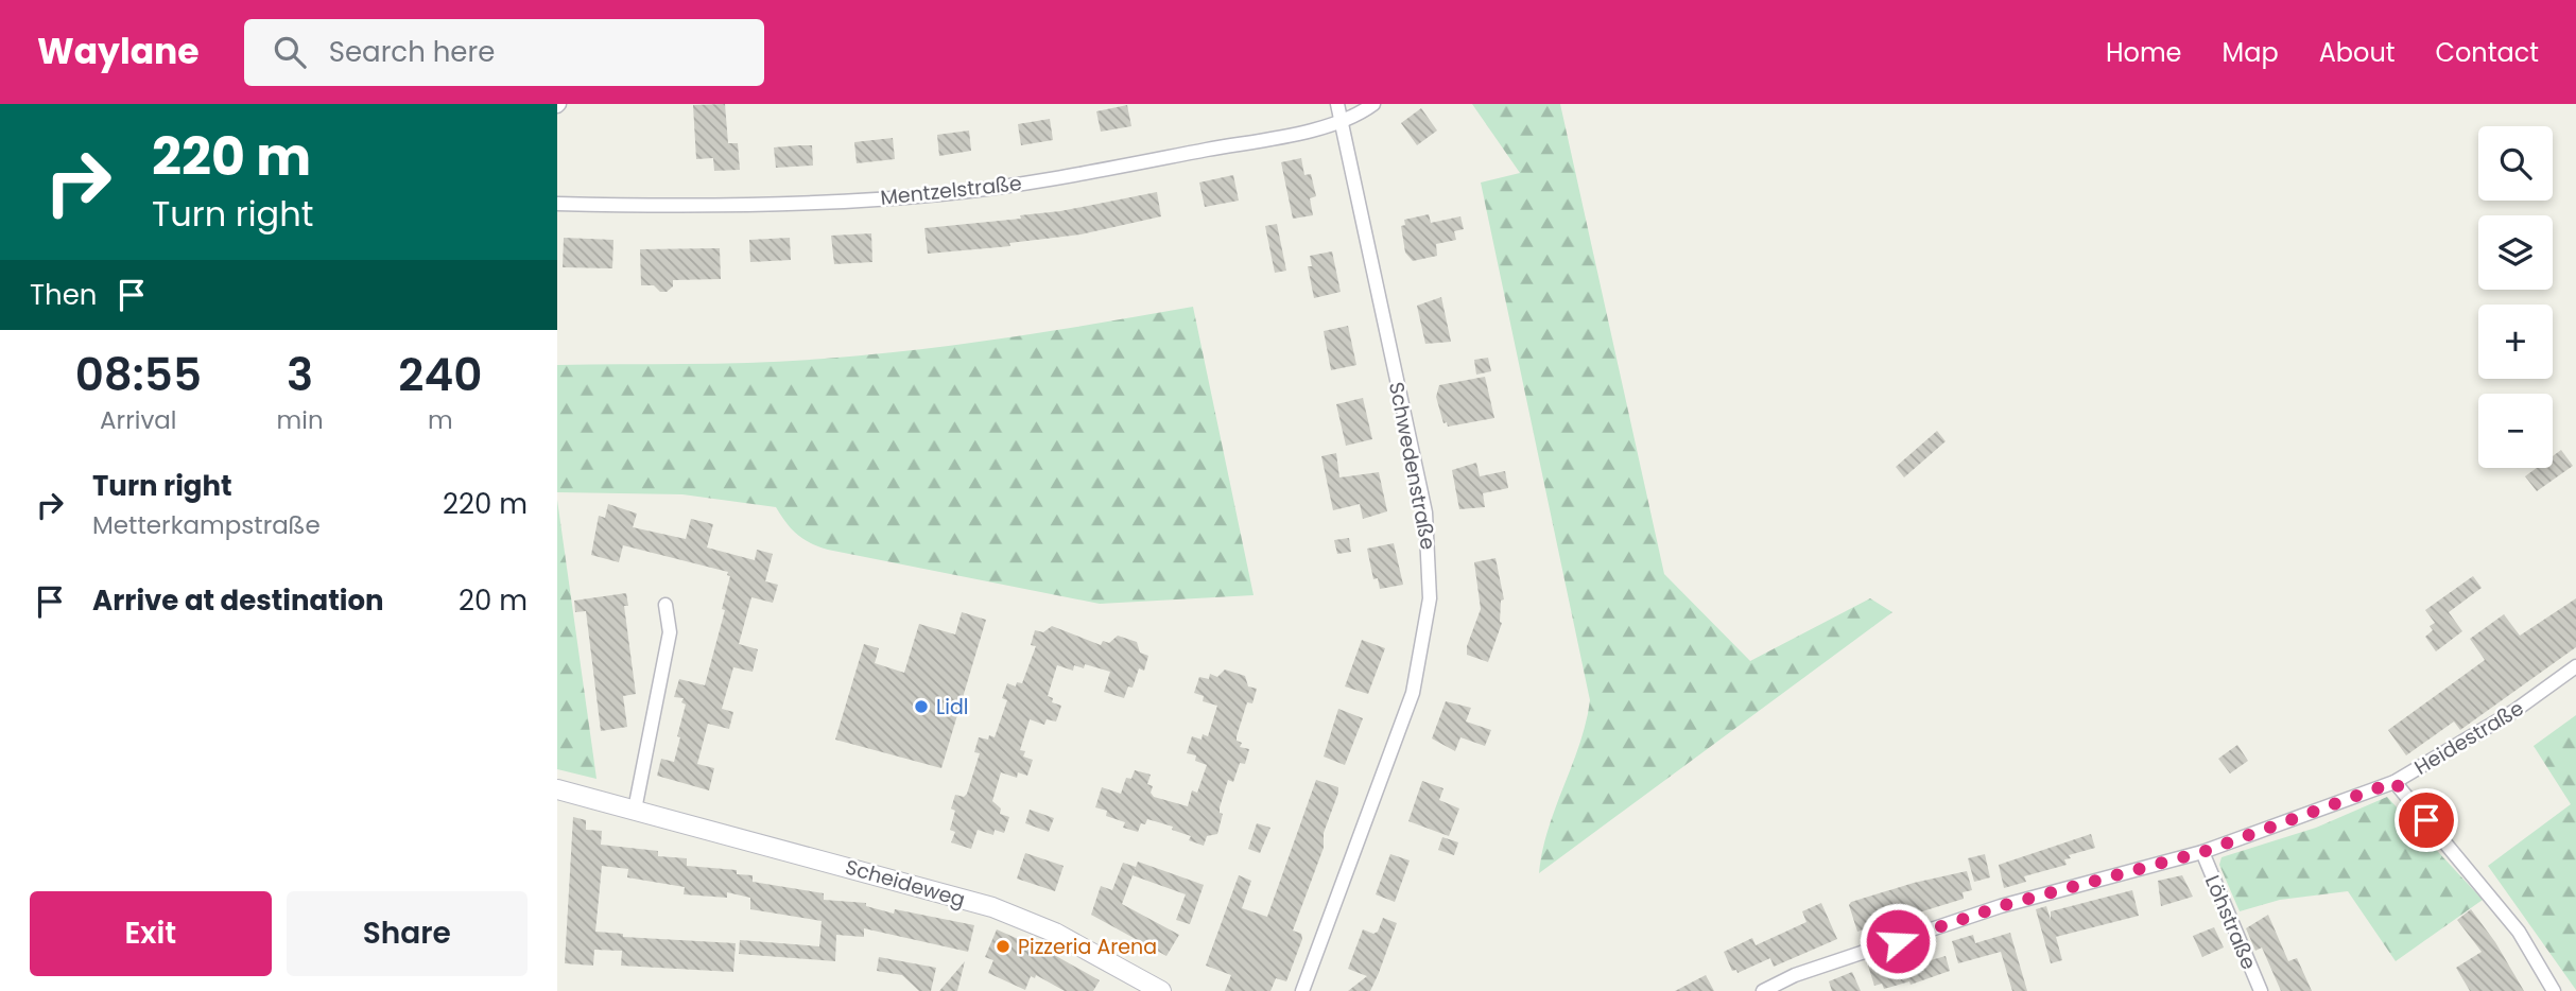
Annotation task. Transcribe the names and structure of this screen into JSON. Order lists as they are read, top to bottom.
{
  "streets": {
    "street": [
      "Mentzelstraße",
      "Schwedenstraße",
      "Heidestraße",
      "Scheideweg",
      "Löhstraße"
    ]
  },
  "crossings": [
    ["Mentzelstraße", "Schwedenstraße"],
    ["Heidestraße", "Löhstraße"]
  ],
  "places": ["Lidl", "Pizzeria Arena"],
  "page": {
    "header": "Waylane",
    "search": "Search here",
    "nav": [
      "Home",
      "Map",
      "About",
      "Contact"
    ],
    "turn": ["220 m", "Turn right"],
    "map_buttons": ["+", "−"],
    "then": "Then",
    "eta": [
      "08:55",
      "Arrival",
      "3",
      "min",
      "240",
      "m"
    ],
    "list": [
      {
        "name": "Turn right",
        "note": "Metterkampstraße",
        "value": "220 m"
      },
      {
        "name": "Arrive at destination",
        "value": "20 m"
      }
    ],
    "buttons": ["Exit", "Share"]
  }
}
